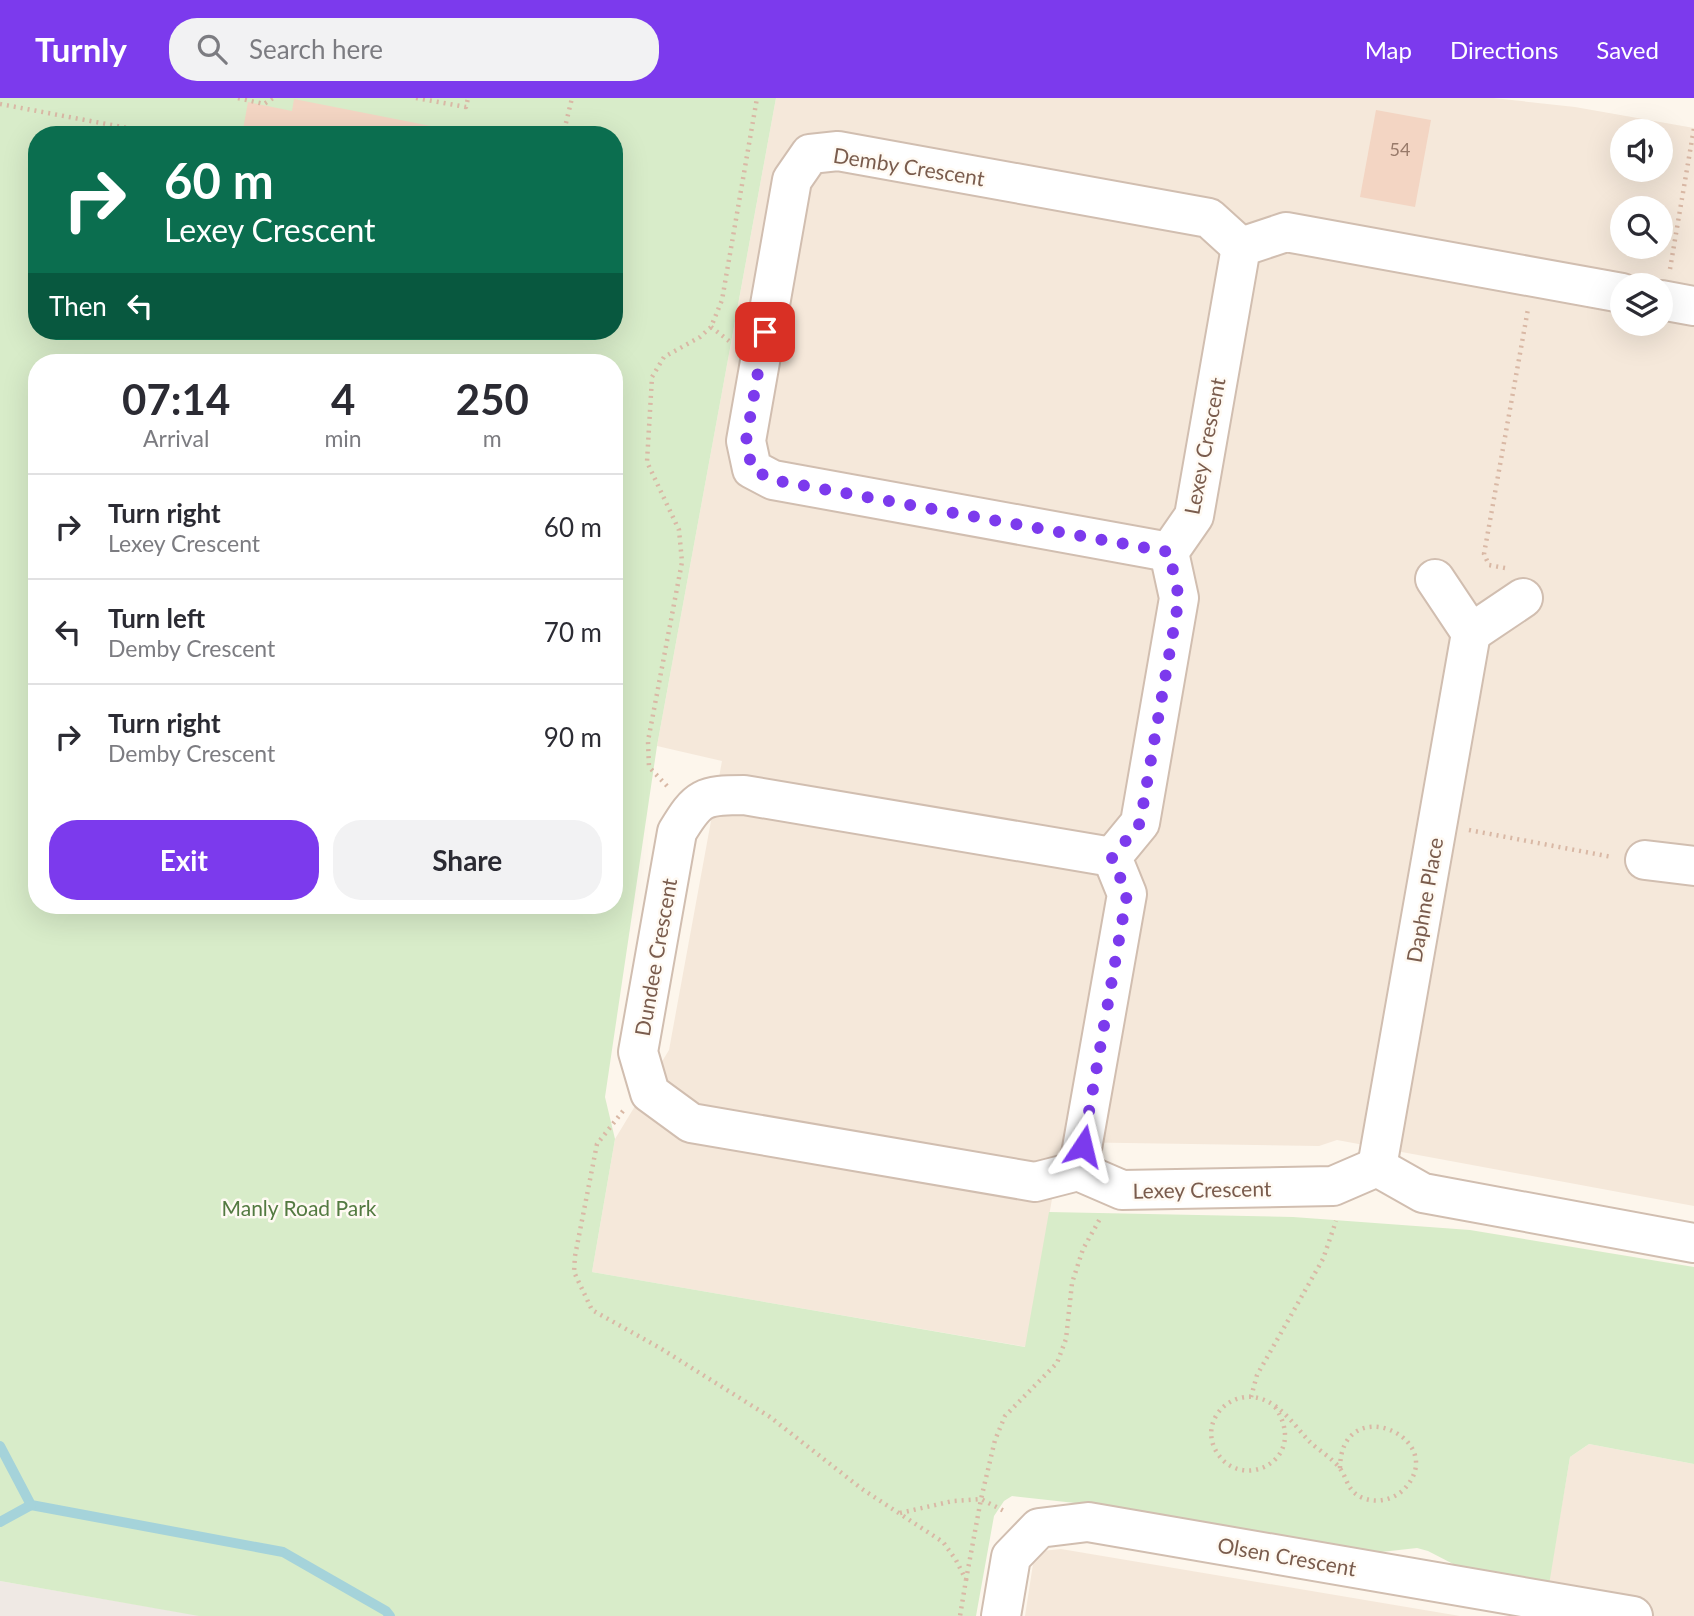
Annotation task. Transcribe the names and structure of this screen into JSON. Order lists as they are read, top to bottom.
{
  "streets": {
    "street": [
      "Demby Crescent",
      "Lexey Crescent",
      "Daphne Place",
      "Dundee Crescent",
      "Olsen Crescent"
    ]
  },
  "crossings": [
    ["Demby Crescent", "Lexey Crescent"],
    ["Lexey Crescent", "Daphne Place"]
  ],
  "parks": ["Manly Road Park"],
  "house_numbers": ["54"],
  "page": {
    "header": "Turnly",
    "search": "Search here",
    "nav": ["Map", "Directions", "Saved"],
    "turn": ["60 m", "Lexey Crescent"],
    "then": "Then",
    "eta": [
      "07:14",
      "Arrival",
      "4",
      "min",
      "250",
      "m"
    ],
    "list": [
      {
        "name": "Turn right",
        "note": "Lexey Crescent",
        "value": "60 m"
      },
      {
        "name": "Turn left",
        "note": "Demby Crescent",
        "value": "70 m"
      },
      {
        "name": "Turn right",
        "note": "Demby Crescent",
        "value": "90 m"
      }
    ],
    "buttons": ["Exit", "Share"]
  }
}
